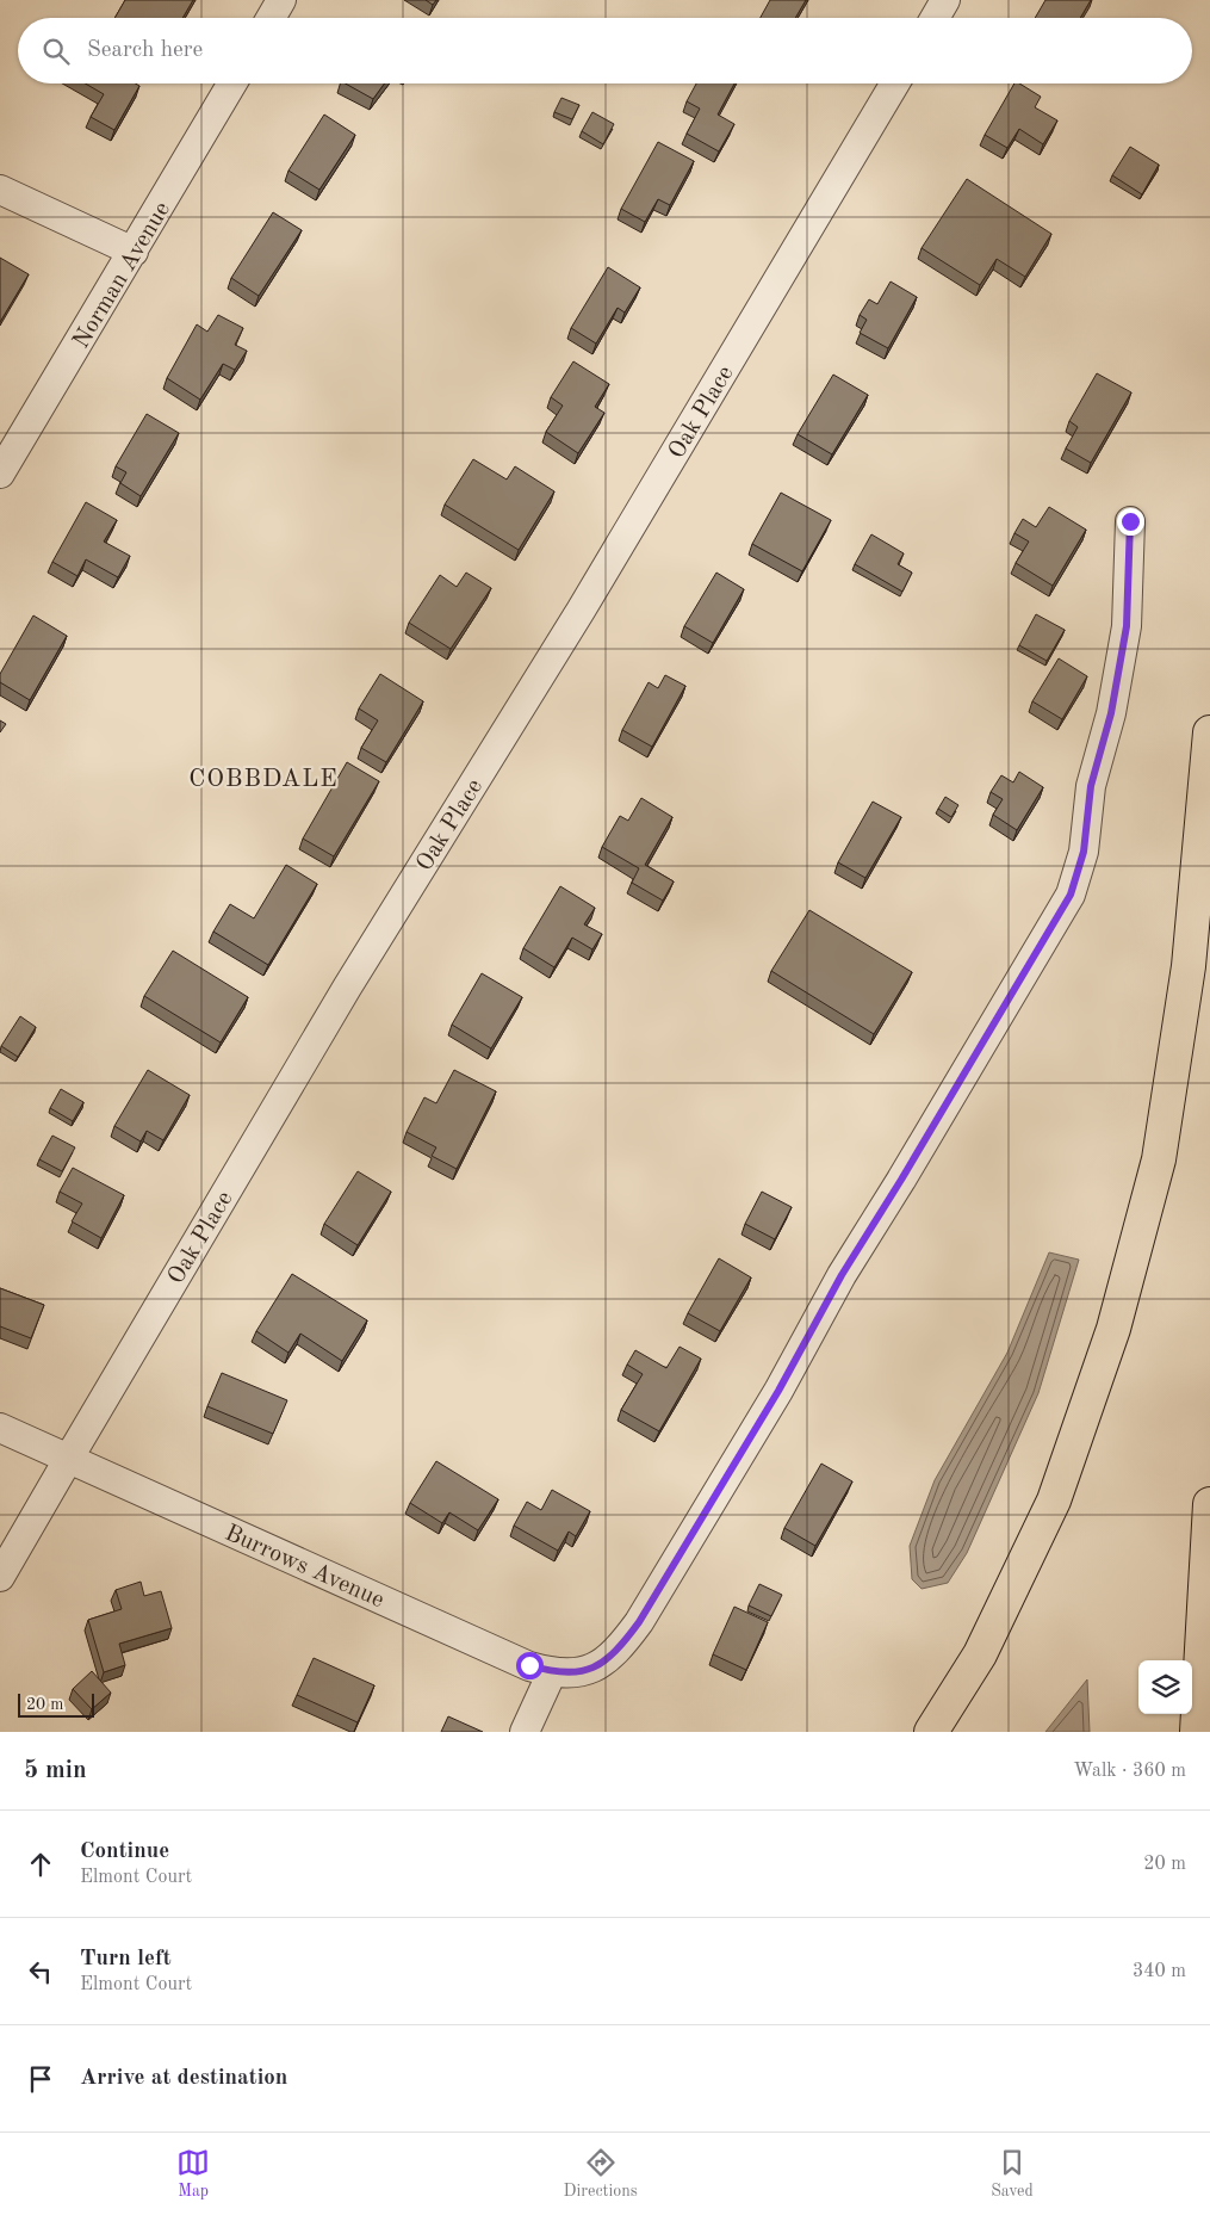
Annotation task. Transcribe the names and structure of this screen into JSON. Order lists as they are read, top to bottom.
{
  "streets": {
    "street": ["Norman Avenue", "Oak Place", "Burrows Avenue"]
  },
  "crossings": [
    ["Oak Place", "Burrows Avenue"]
  ],
  "districts": ["COBBDALE"],
  "scale_bar": "20 m",
  "page": {
    "search": "Search here",
    "scale": "20 m",
    "heading": ["5 min", "Walk · 360 m"],
    "list": [
      ["Continue", "Elmont Court", "20 m"],
      ["Turn left", "Elmont Court", "340 m"],
      "Arrive at destination"
    ],
    "nav": ["Map", "Directions", "Saved"]
  }
}
